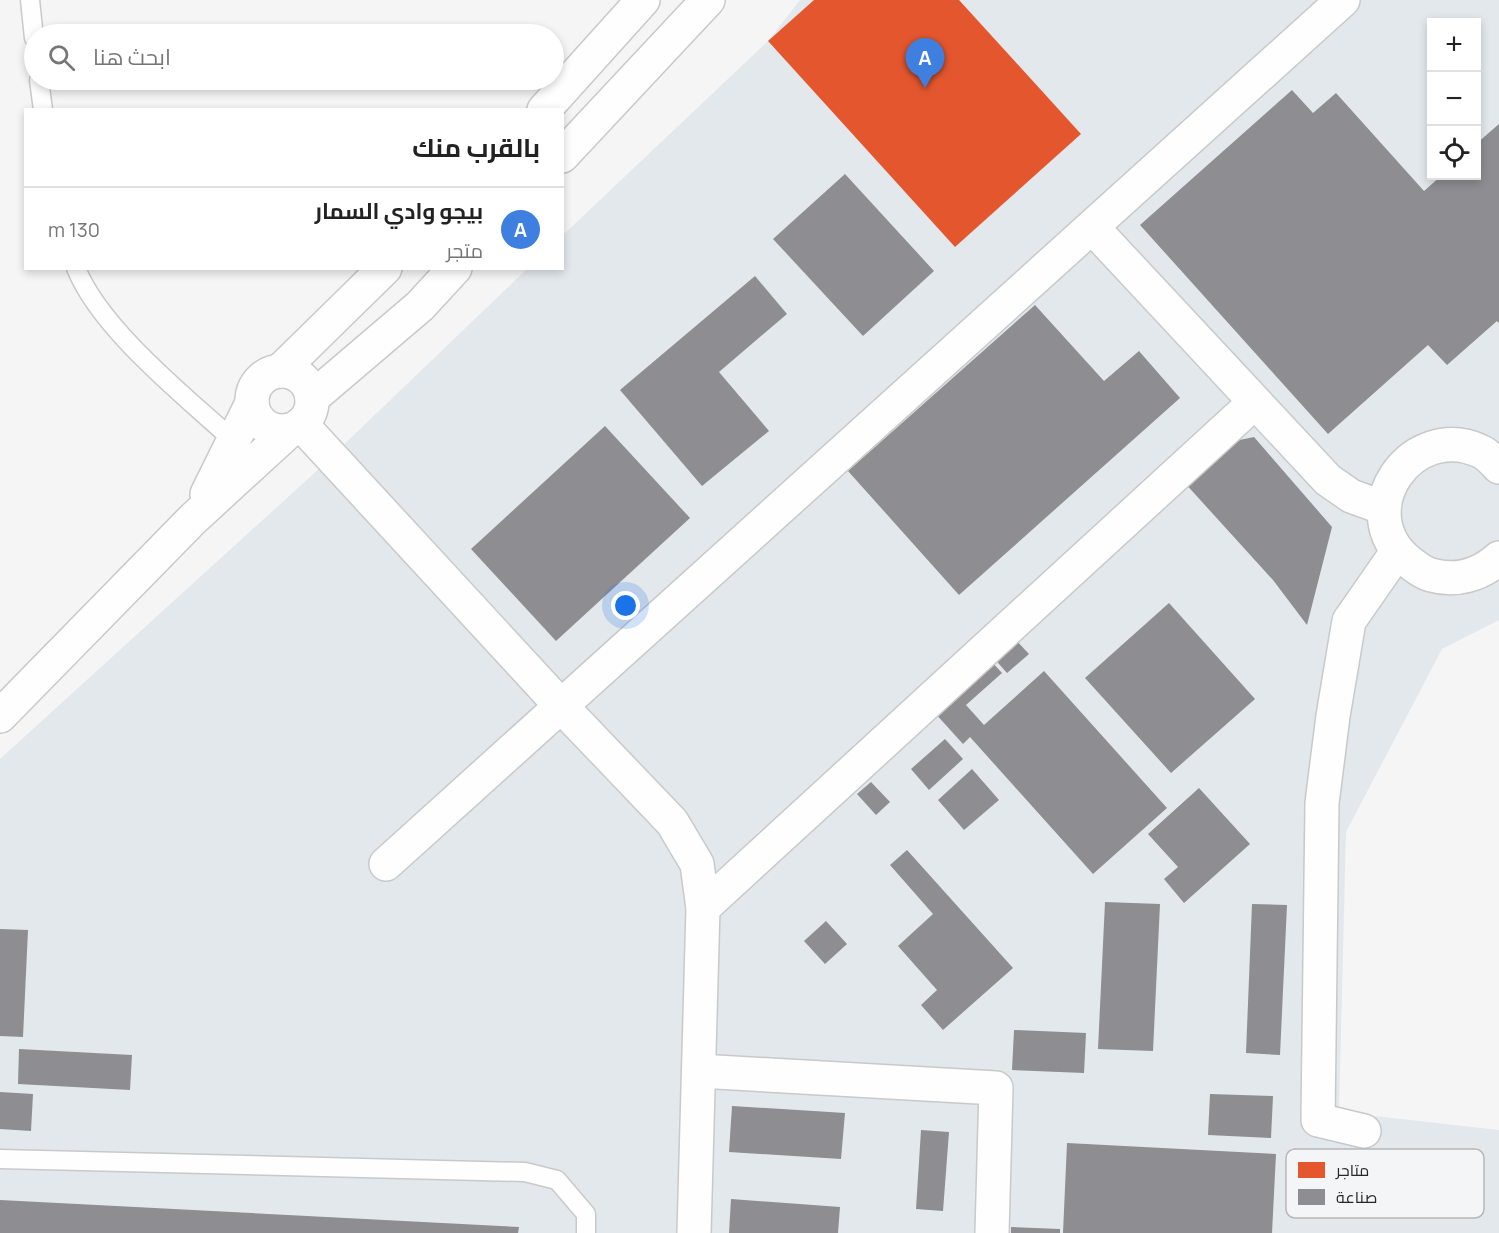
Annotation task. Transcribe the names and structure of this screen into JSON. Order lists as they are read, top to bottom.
{
  "legend": ["متاجر", "صناعة"],
  "page": {
    "map_buttons": ["+", "−"],
    "search": "ابحث هنا",
    "pins": "A",
    "heading": "بالقرب منك",
    "list": [
      {
        "mark": "A",
        "name": "بيجو وادي السمار",
        "note": "متجر",
        "value": "130 m"
      }
    ]
  }
}
